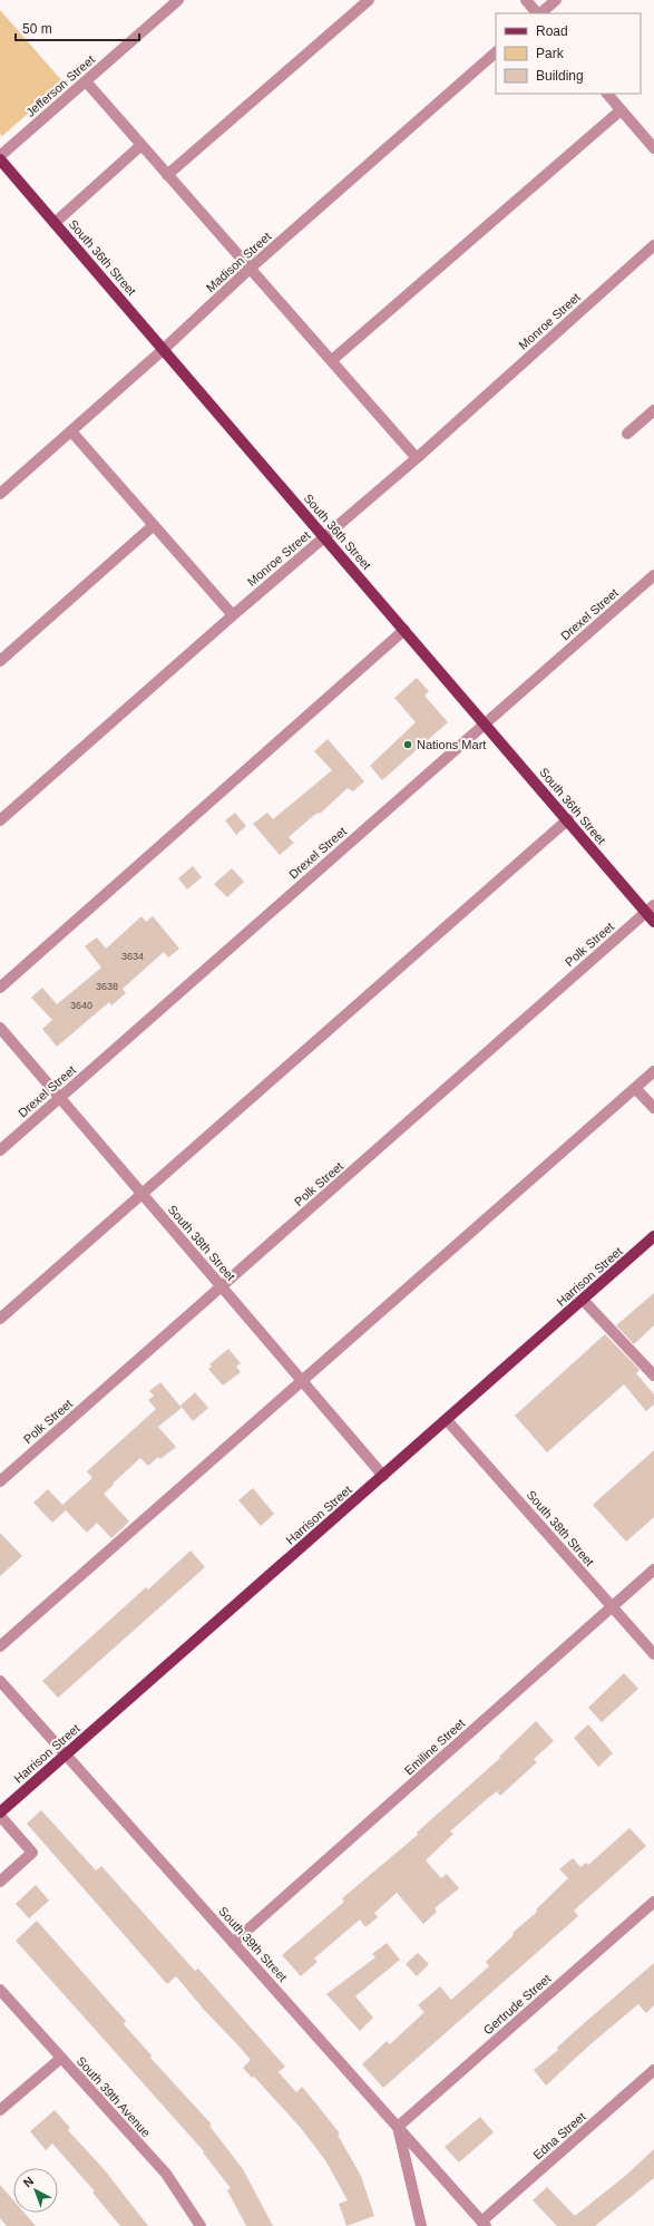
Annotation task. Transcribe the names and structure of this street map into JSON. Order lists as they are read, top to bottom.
{
  "streets": {
    "main road": ["South 36th Street", "Harrison Street"],
    "street": [
      "Jefferson Street",
      "Madison Street",
      "Monroe Street",
      "Drexel Street",
      "Polk Street",
      "South 38th Street",
      "Emiline Street",
      "South 39th Street",
      "Gertrude Street",
      "South 39th Avenue",
      "Edna Street"
    ]
  },
  "crossings": [
    ["Jefferson Street", "South 36th Street"],
    ["South 36th Street", "Madison Street"],
    ["South 36th Street", "Monroe Street"],
    ["South 36th Street", "Drexel Street"],
    ["South 36th Street", "Polk Street"],
    ["Drexel Street", "South 38th Street"],
    ["Polk Street", "South 38th Street"],
    ["South 38th Street", "Harrison Street"],
    ["South 38th Street", "Emiline Street"],
    ["Harrison Street", "South 39th Street"],
    ["Emiline Street", "South 39th Street"],
    ["South 39th Street", "Gertrude Street"],
    ["South 39th Street", "Edna Street"]
  ],
  "places": ["Nations Mart"],
  "house_numbers": ["3634", "3638", "3640"],
  "legend": ["Road", "Park", "Building"],
  "scale_bar": "50 m",
  "north": "top left"
}
